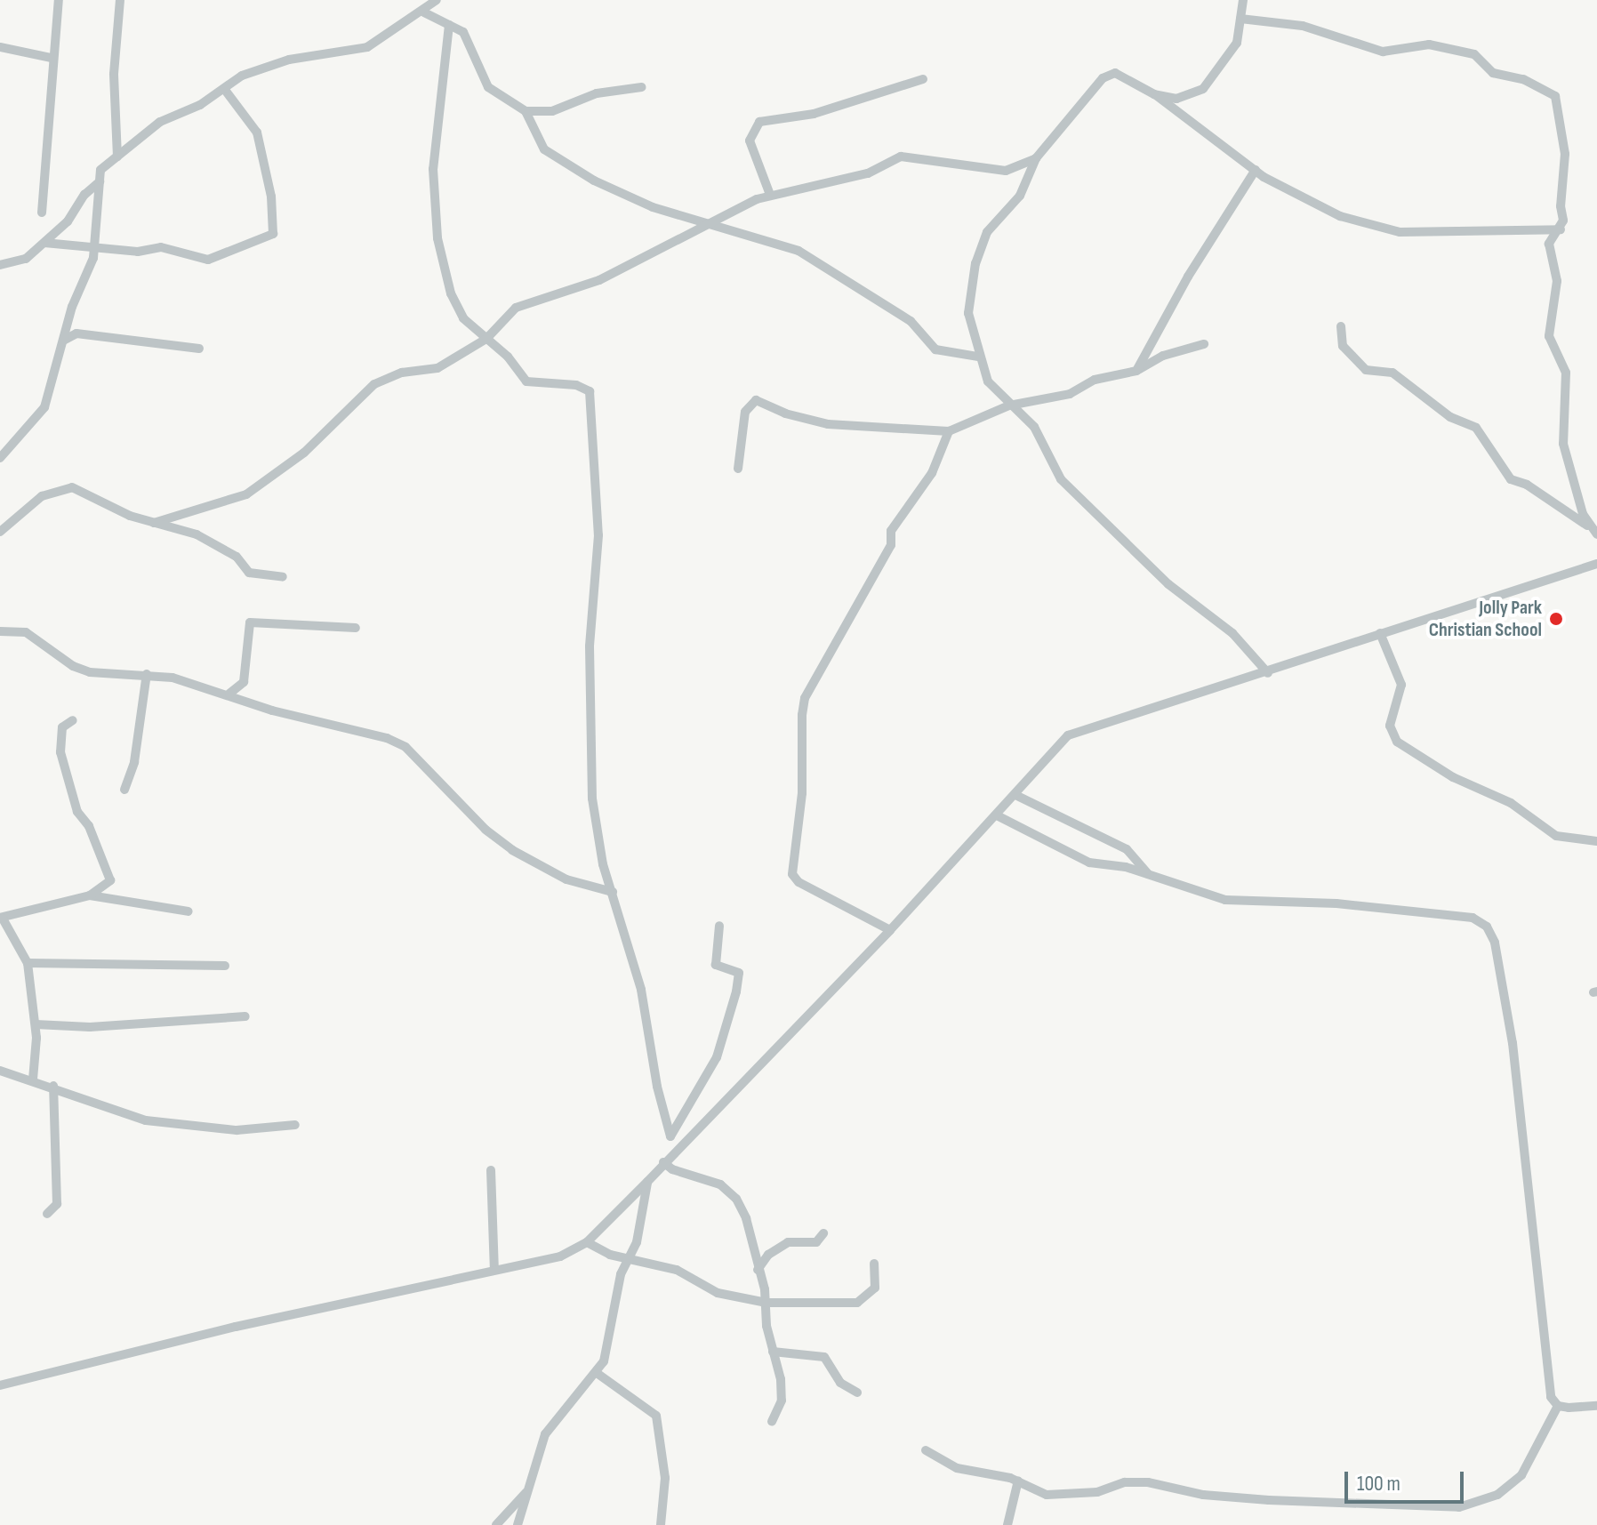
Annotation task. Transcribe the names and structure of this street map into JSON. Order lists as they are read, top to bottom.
{
  "places": ["Jolly Park Christian School"],
  "scale_bar": "100 m"
}
